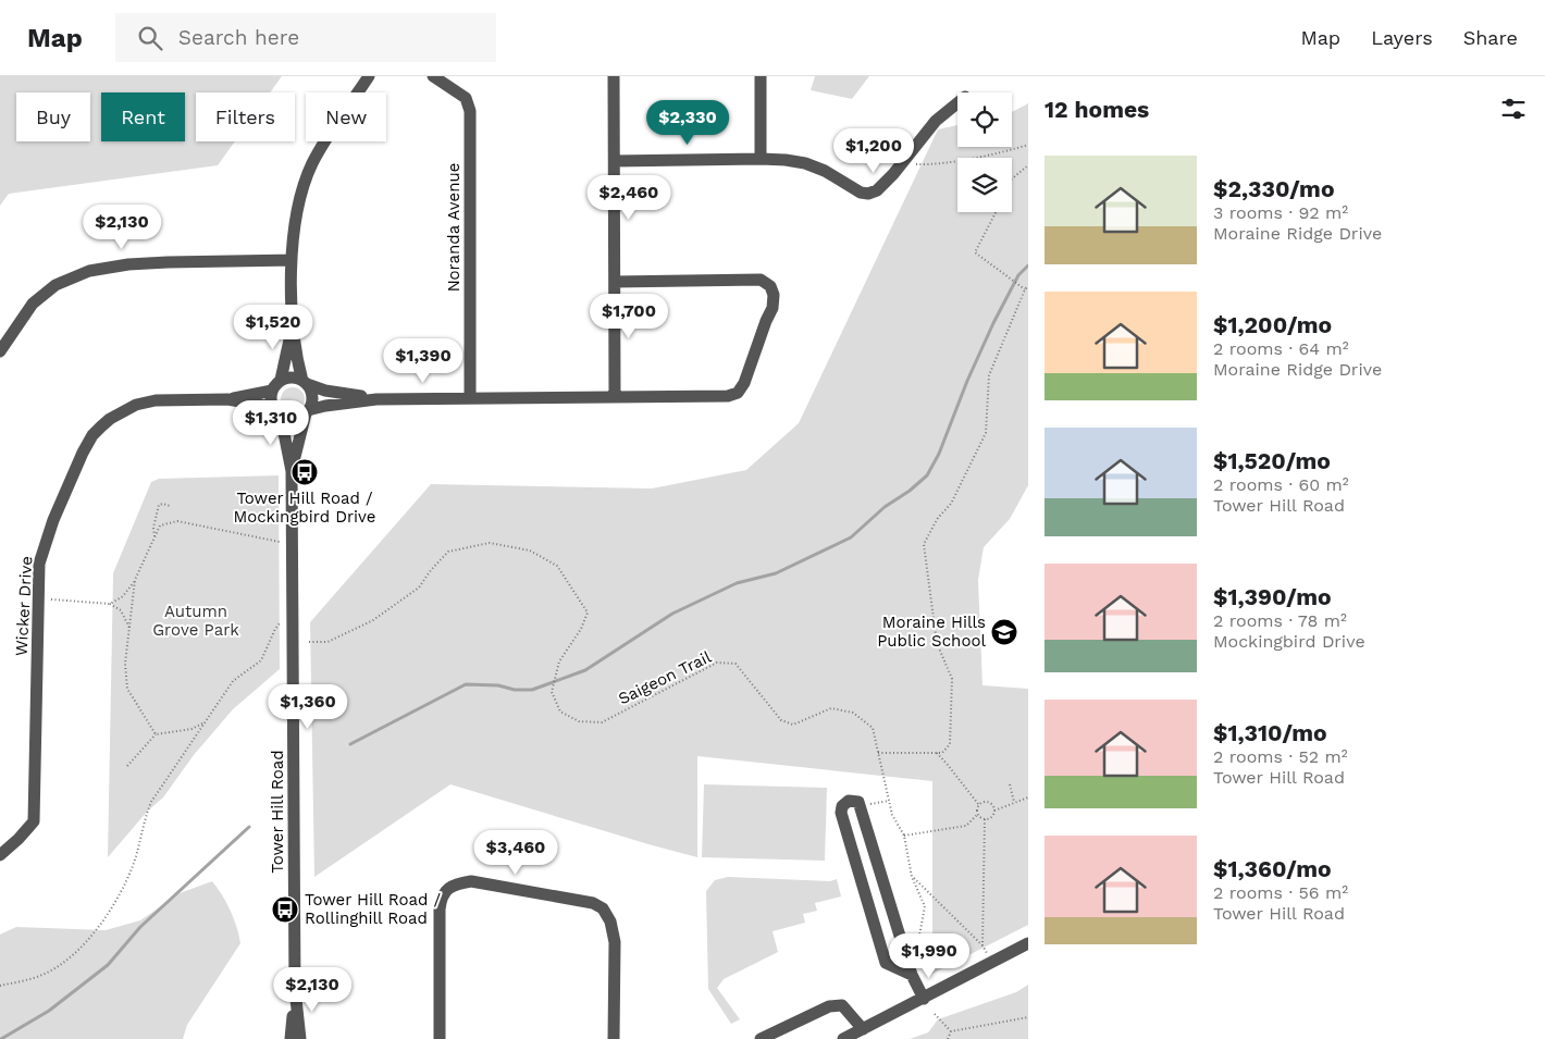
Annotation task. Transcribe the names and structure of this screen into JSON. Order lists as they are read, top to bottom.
{
  "streets": {
    "street": ["Noranda Avenue", "Wicker Drive", "Tower Hill Road"],
    "path": ["Saigeon Trail"]
  },
  "crossings": [
    ["Wicker Drive", "Tower Hill Road"]
  ],
  "parks": ["Autumn Grove Park"],
  "places": {
    "bus stop": ["Tower Hill Road / Mockingbird Drive", "Tower Hill Road / Rollinghill Road"],
    "school or university": ["Moraine Hills Public School"]
  },
  "page": {
    "header": "Map",
    "search": "Search here",
    "nav": ["Map", "Layers", "Share"],
    "heading": "12 homes",
    "chip": [
      "Buy",
      "Rent",
      "Filters",
      "New"
    ],
    "price": [
      "$2,330",
      "$1,200",
      "$2,460",
      "$2,130",
      "$1,700",
      "$1,520",
      "$1,390",
      "$1,310",
      "$1,360",
      "$3,460",
      "$1,990",
      "$2,130"
    ],
    "list": [
      {
        "name": "$2,330/mo",
        "note": "3 rooms · 92 m² · Moraine Ridge Drive"
      },
      {
        "name": "$1,200/mo",
        "note": "2 rooms · 64 m² · Moraine Ridge Drive"
      },
      {
        "name": "$1,520/mo",
        "note": "2 rooms · 60 m² · Tower Hill Road"
      },
      {
        "name": "$1,390/mo",
        "note": "2 rooms · 78 m² · Mockingbird Drive"
      },
      {
        "name": "$1,310/mo",
        "note": "2 rooms · 52 m² · Tower Hill Road"
      },
      {
        "name": "$1,360/mo",
        "note": "2 rooms · 56 m² · Tower Hill Road"
      }
    ]
  }
}
